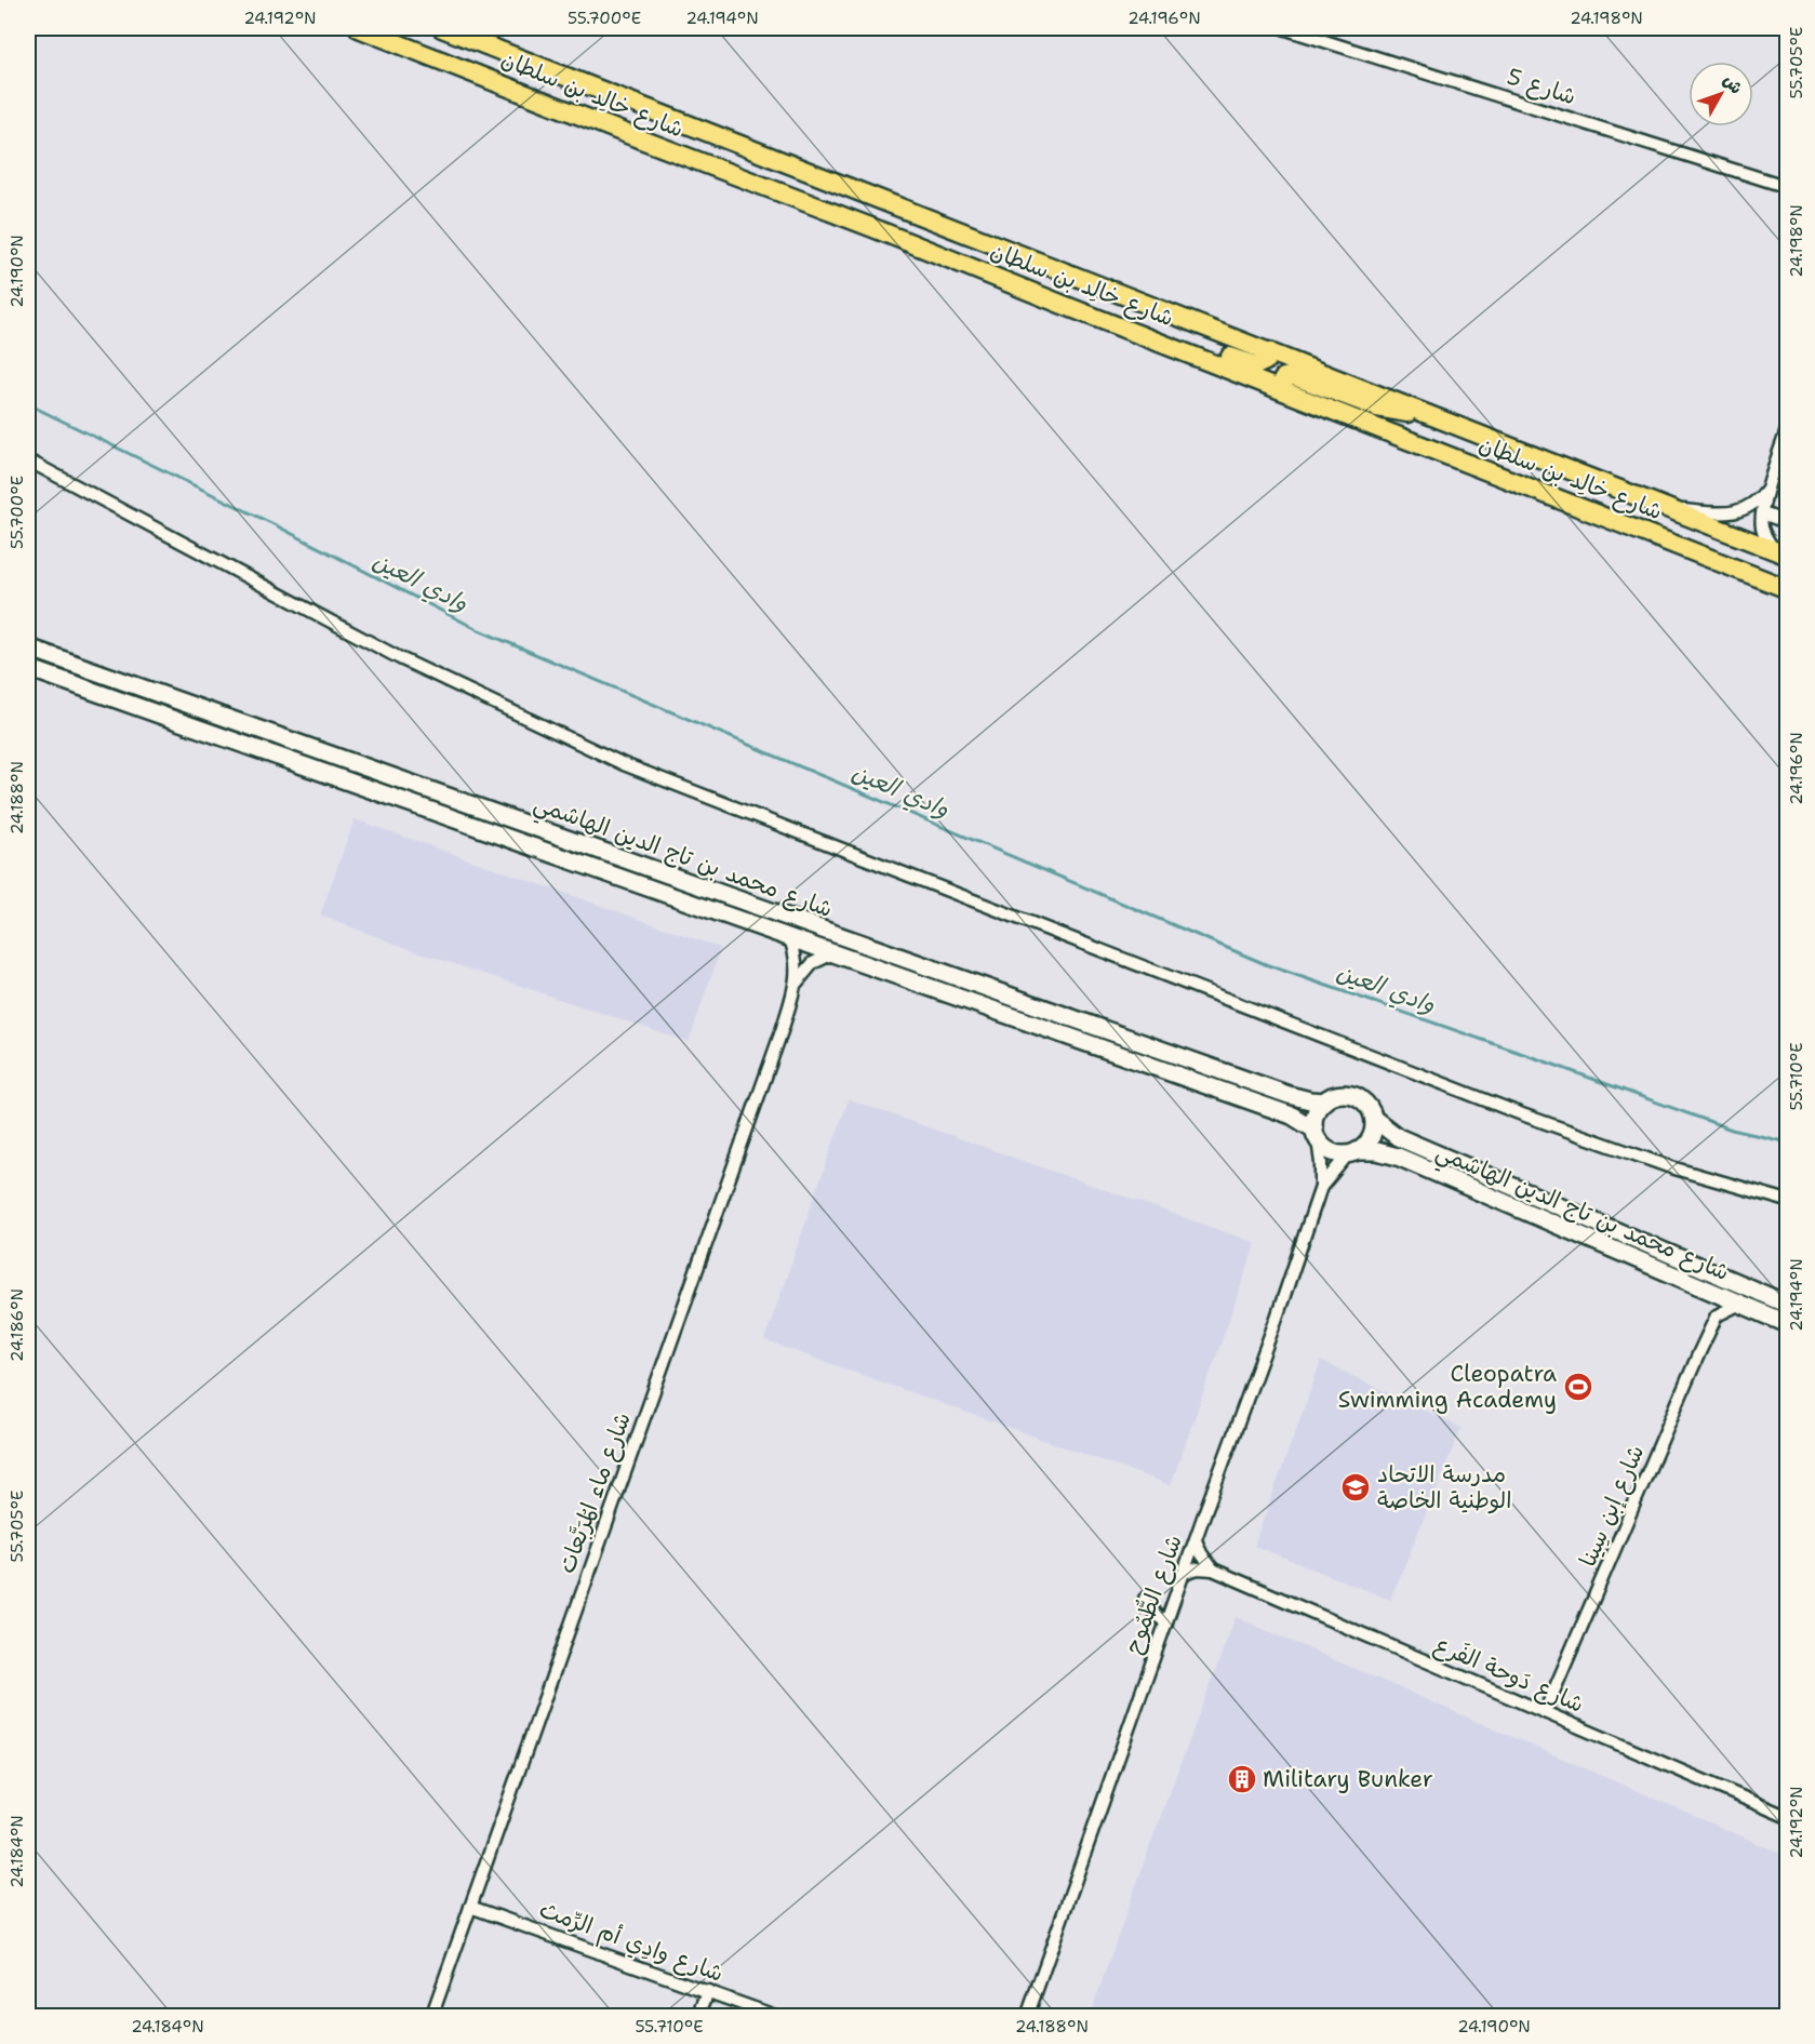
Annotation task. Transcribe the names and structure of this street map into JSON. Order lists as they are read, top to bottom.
{
  "streets": {
    "main road": ["شارع خالِد بن سلطان"],
    "street": [
      "شارع 5",
      "شارع محمد بن تاج الدين الهاشمي",
      "شارع ماء المُرَبَّعات",
      "شارع إبن سِينا",
      "شارع الطُّمُوح",
      "شارع دَوحة الفَرع",
      "شارع وادِي أم الرِّمث"
    ]
  },
  "crossings": [
    ["شارع محمد بن تاج الدين الهاشمي", "شارع ماء المُرَبَّعات"],
    ["شارع محمد بن تاج الدين الهاشمي", "شارع الطُّمُوح"],
    ["شارع ماء المُرَبَّعات", "شارع وادِي أم الرِّمث"],
    ["شارع إبن سِينا", "شارع دَوحة الفَرع"],
    ["شارع الطُّمُوح", "شارع دَوحة الفَرع"]
  ],
  "water": ["وادي العين"],
  "places": {
    "sports": ["Cleopatra Swimming Academy"],
    "school or university": ["مدرسة الاتحاد الوطنية الخاصة"],
    "building": ["Military Bunker"]
  },
  "north": "top right",
  "coordinates": [
    "24.192°N",
    "55.700°E",
    "24.194°N",
    "24.196°N",
    "24.198°N",
    "55.705°E",
    "24.190°N",
    "24.188°N",
    "55.710°E",
    "24.186°N",
    "24.184°N"
  ]
}
